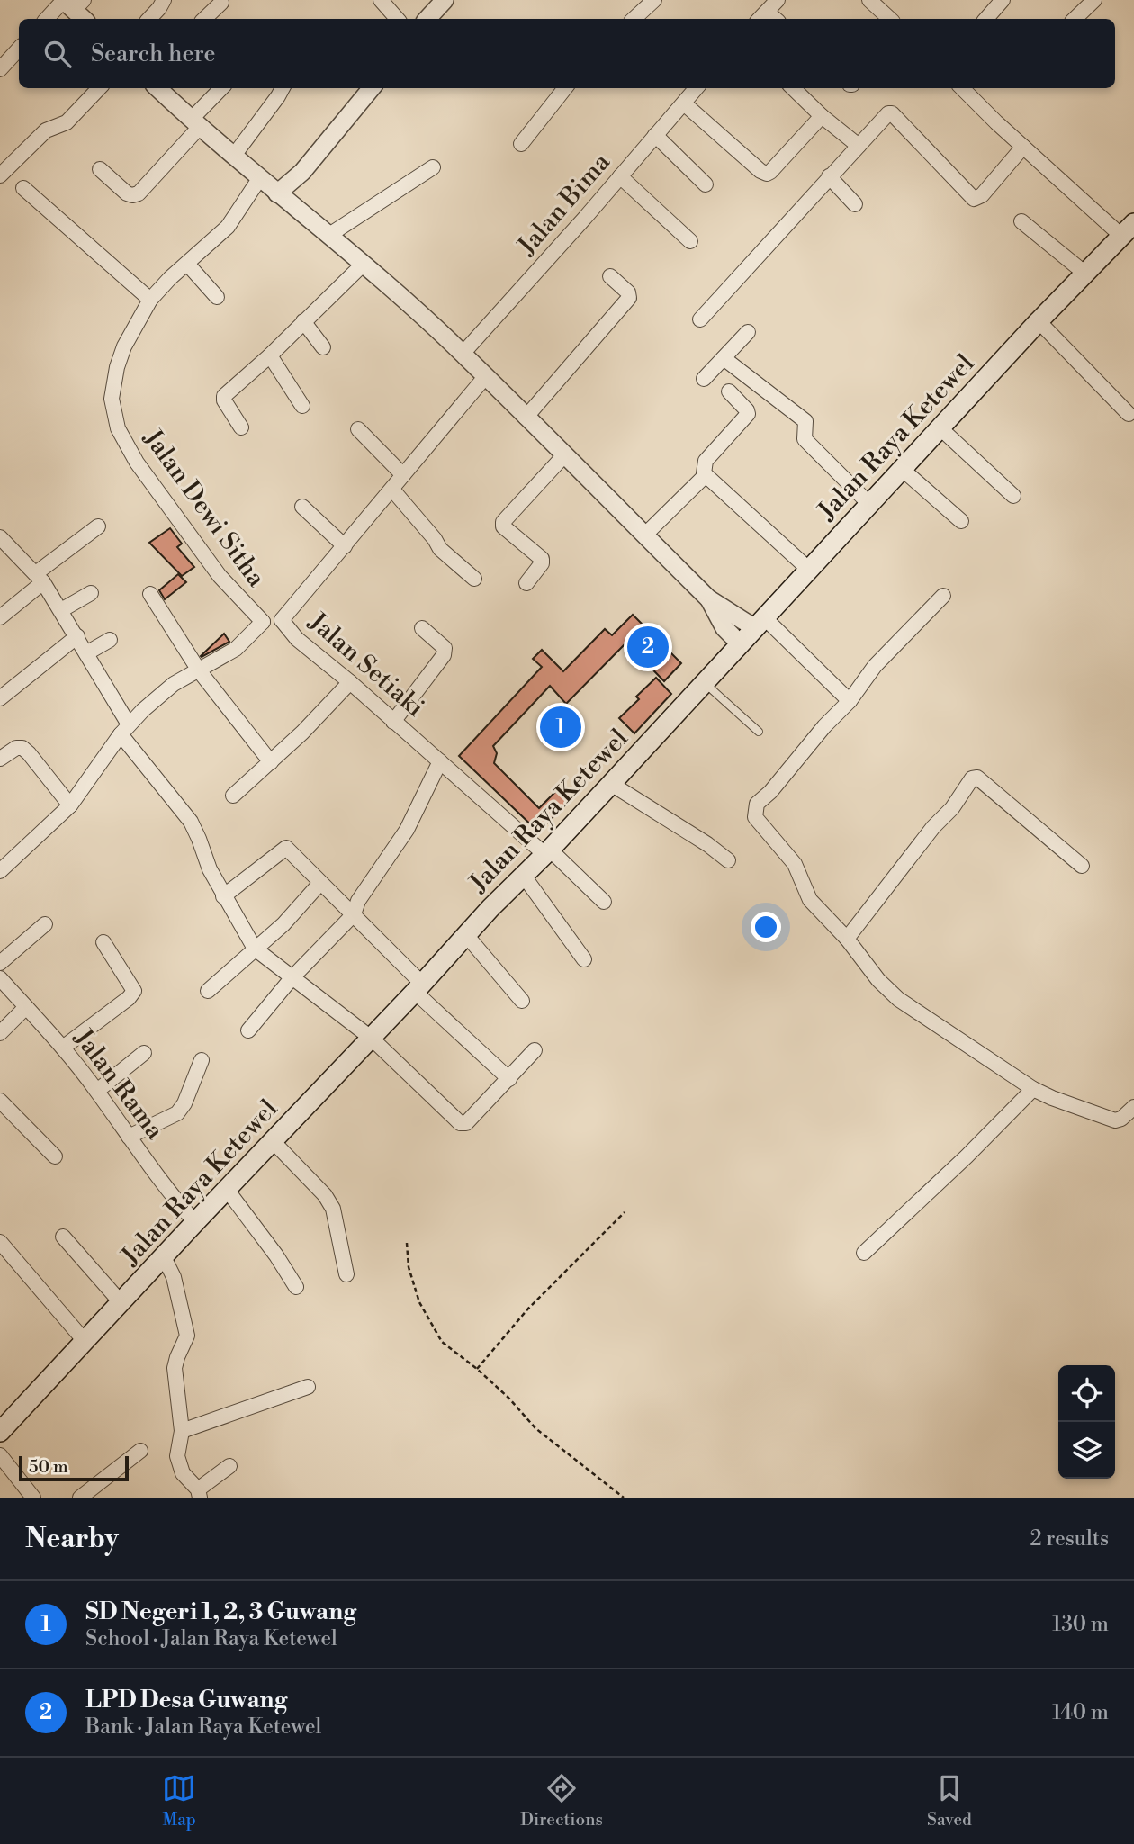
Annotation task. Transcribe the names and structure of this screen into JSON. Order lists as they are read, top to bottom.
{
  "streets": {
    "main road": ["Jalan Raya Ketewel"],
    "street": [
      "Jalan Bima",
      "Jalan Dewi Sitha",
      "Jalan Setiaki",
      "Jalan Rama"
    ]
  },
  "crossings": [
    ["Jalan Raya Ketewel", "Jalan Setiaki"],
    ["Jalan Raya Ketewel", "Jalan Rama"]
  ],
  "scale_bar": "50 m",
  "page": {
    "search": "Search here",
    "pins": ["2", "1"],
    "scale": "50 m",
    "heading": ["Nearby", "2 results"],
    "list": [
      {
        "mark": "1",
        "name": "SD Negeri 1, 2, 3 Guwang",
        "note": "School · Jalan Raya Ketewel",
        "value": "130 m"
      },
      {
        "mark": "2",
        "name": "LPD Desa Guwang",
        "note": "Bank · Jalan Raya Ketewel",
        "value": "140 m"
      }
    ],
    "nav": ["Map", "Directions", "Saved"]
  }
}
